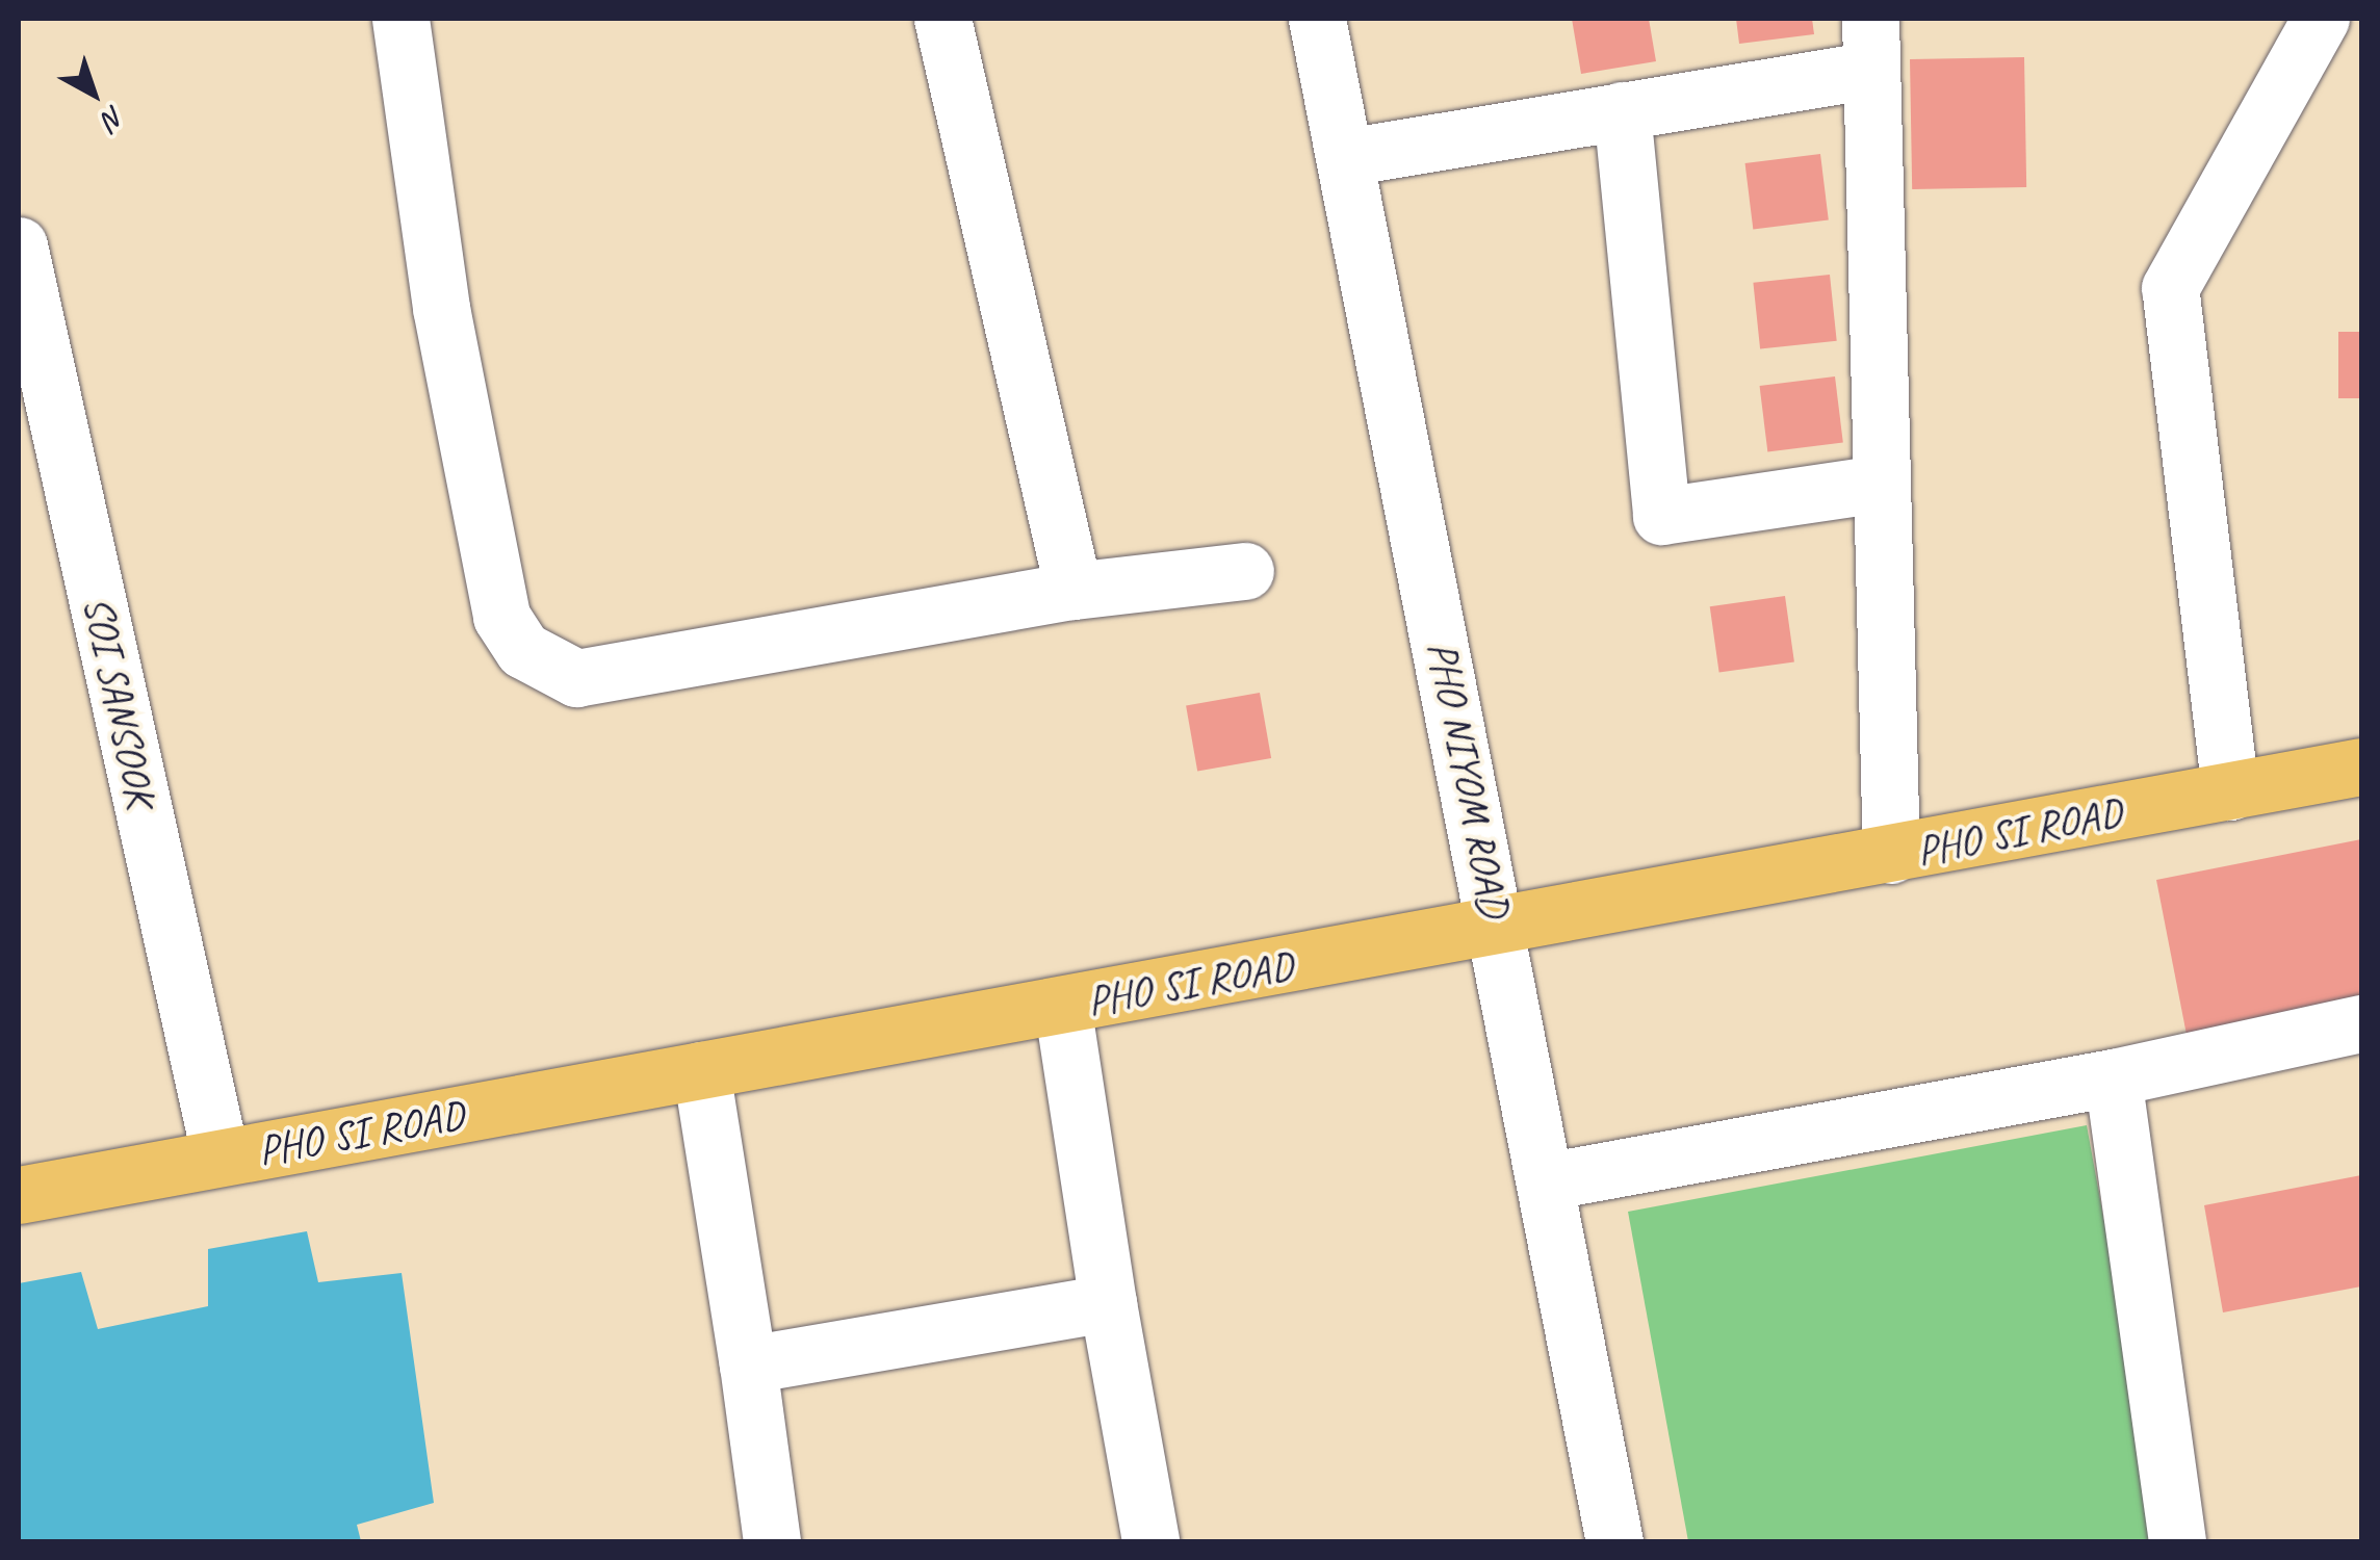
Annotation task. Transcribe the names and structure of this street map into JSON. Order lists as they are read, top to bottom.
{
  "streets": {
    "main road": ["PHO SI ROAD"],
    "street": ["SOI SANSOOK", "PHO NIYOM ROAD"]
  },
  "crossings": [
    ["SOI SANSOOK", "PHO SI ROAD"],
    ["PHO NIYOM ROAD", "PHO SI ROAD"]
  ],
  "north": "bottom right"
}
